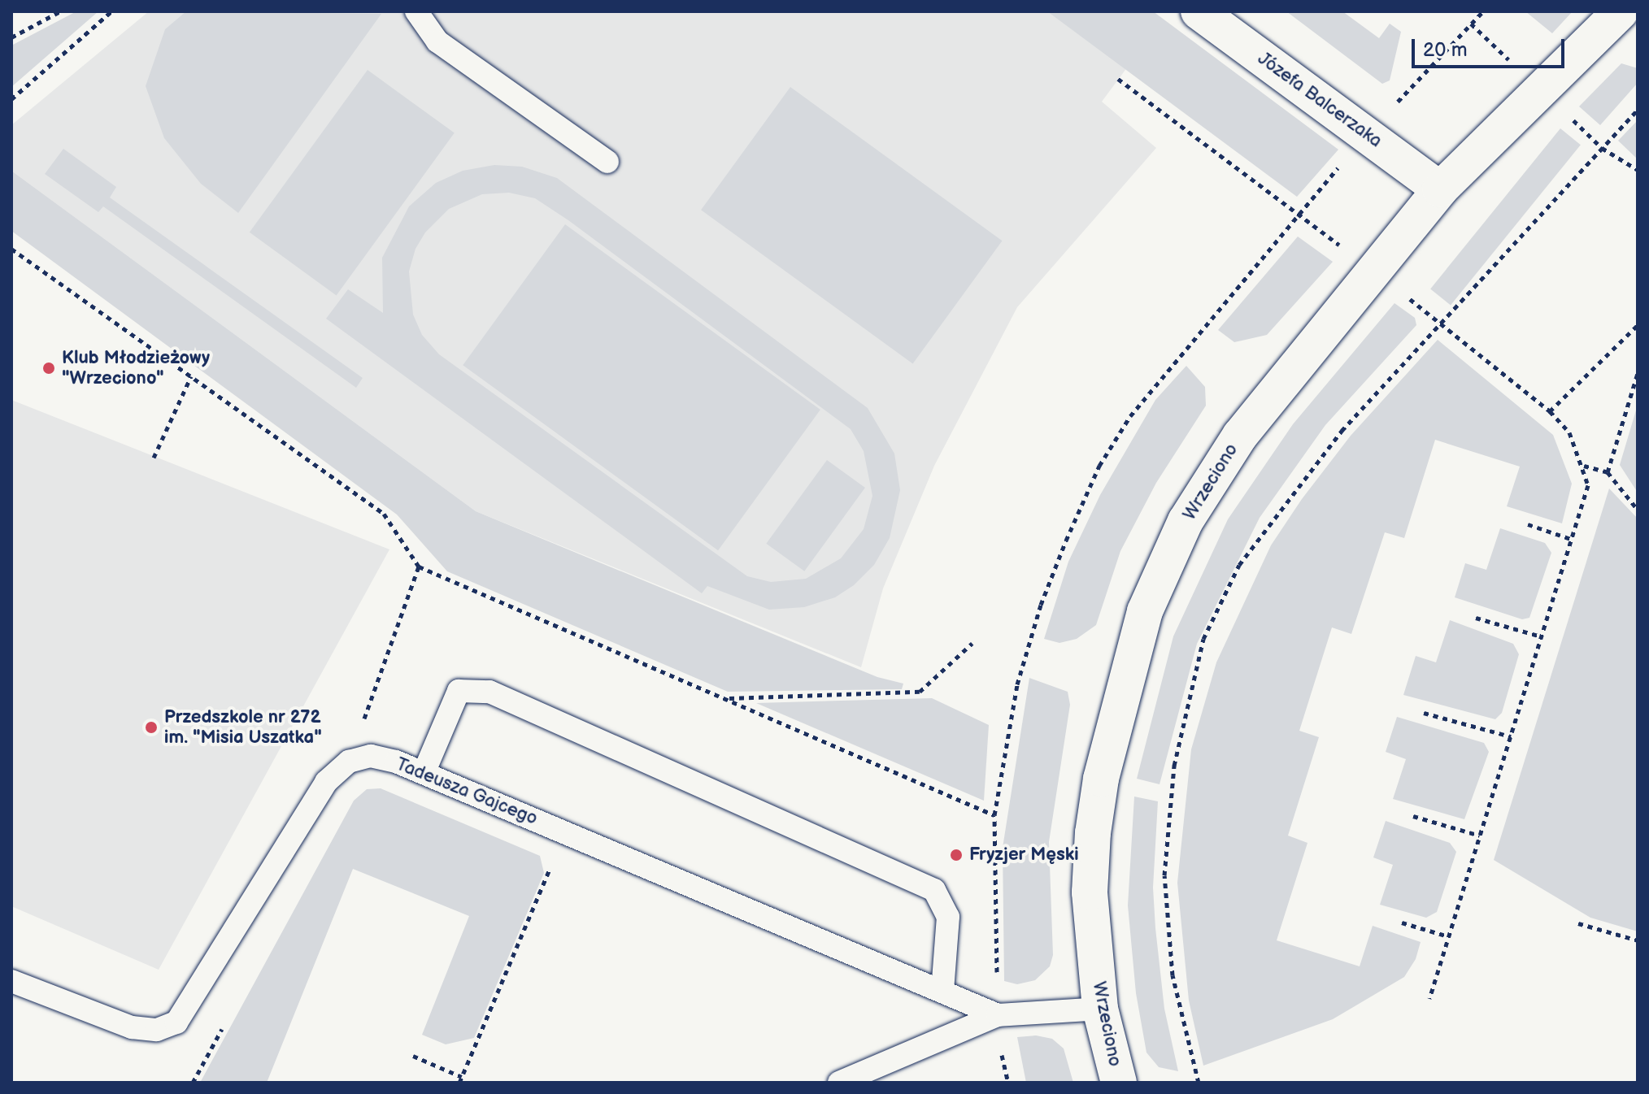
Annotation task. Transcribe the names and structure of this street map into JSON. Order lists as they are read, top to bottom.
{
  "streets": {
    "street": ["Józefa Balcerzaka", "Wrzeciono"],
    "lane": ["Tadeusza Gajcego"]
  },
  "crossings": [
    ["Józefa Balcerzaka", "Wrzeciono"],
    ["Wrzeciono", "Tadeusza Gajcego"]
  ],
  "places": ["Klub Młodzieżowy \"Wrzeciono\"", "Przedszkole nr 272 im. \"Misia Uszatka\"", "Fryzjer Męski"],
  "scale_bar": "20 m"
}
